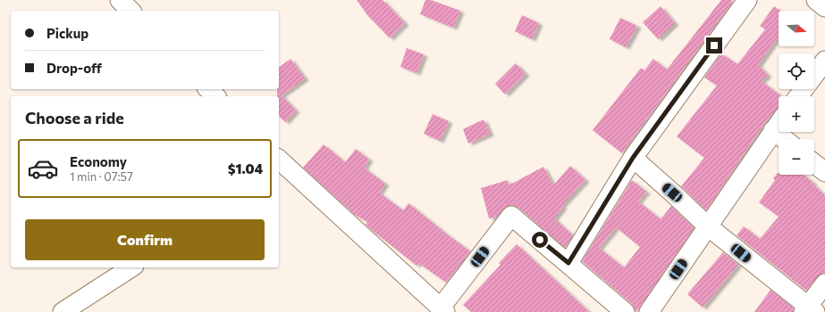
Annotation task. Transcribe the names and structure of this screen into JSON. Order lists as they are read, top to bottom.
{
  "north": "right",
  "page": {
    "map_buttons": ["+", "−"],
    "banner": ["Pickup", "Drop-off"],
    "heading": "Choose a ride",
    "list": [
      {
        "name": "Economy",
        "note": "1 min · 07:57",
        "value": "$1.04"
      }
    ],
    "buttons": "Confirm"
  }
}
